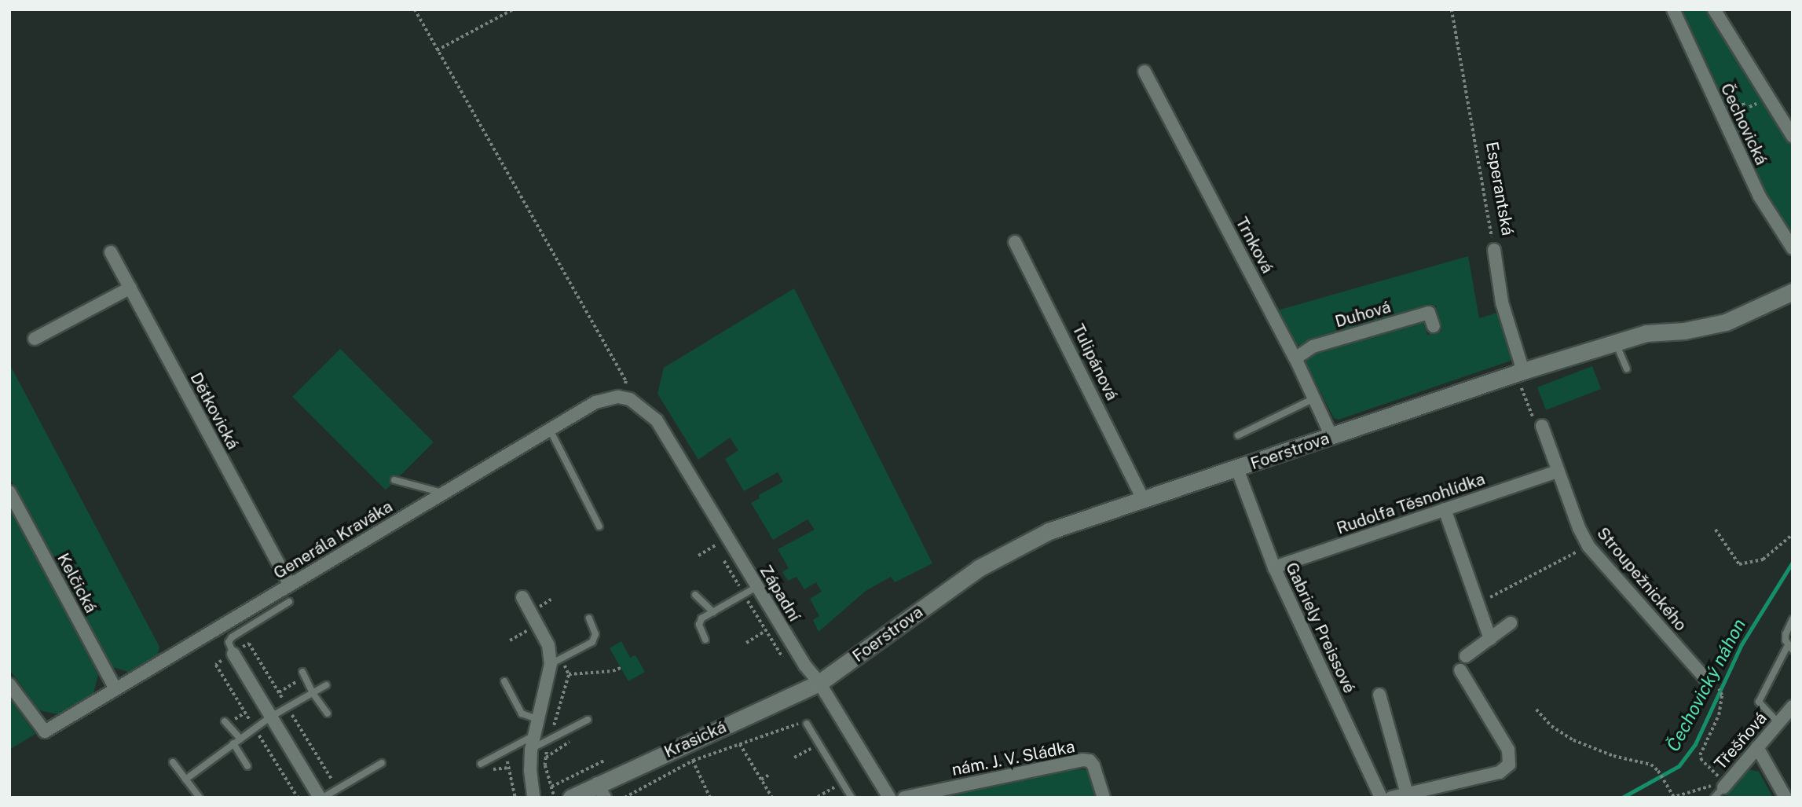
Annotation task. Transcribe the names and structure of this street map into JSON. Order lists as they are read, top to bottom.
{
  "streets": {
    "street": [
      "Čechovická",
      "Esperantská",
      "Trnková",
      "Duhová",
      "Tulipánová",
      "Dětkovická",
      "Foerstrova",
      "Rudolfa Těsnohlídka",
      "Generála Kraváka",
      "Stroupežnického",
      "Kelčická",
      "Západní",
      "Gabriely Preissové",
      "Krasická",
      "Třešňová",
      "nám. J. V. Sládka"
    ]
  },
  "crossings": [
    ["Esperantská", "Foerstrova"],
    ["Trnková", "Duhová"],
    ["Trnková", "Foerstrova"],
    ["Tulipánová", "Foerstrova"],
    ["Dětkovická", "Generála Kraváka"],
    ["Foerstrova", "Západní"],
    ["Foerstrova", "Gabriely Preissové"],
    ["Foerstrova", "Krasická"],
    ["Rudolfa Těsnohlídka", "Stroupežnického"],
    ["Rudolfa Těsnohlídka", "Gabriely Preissové"],
    ["Generála Kraváka", "Kelčická"],
    ["Generála Kraváka", "Západní"],
    ["Západní", "Krasická"]
  ],
  "water": ["Čechovický náhon"]
}
